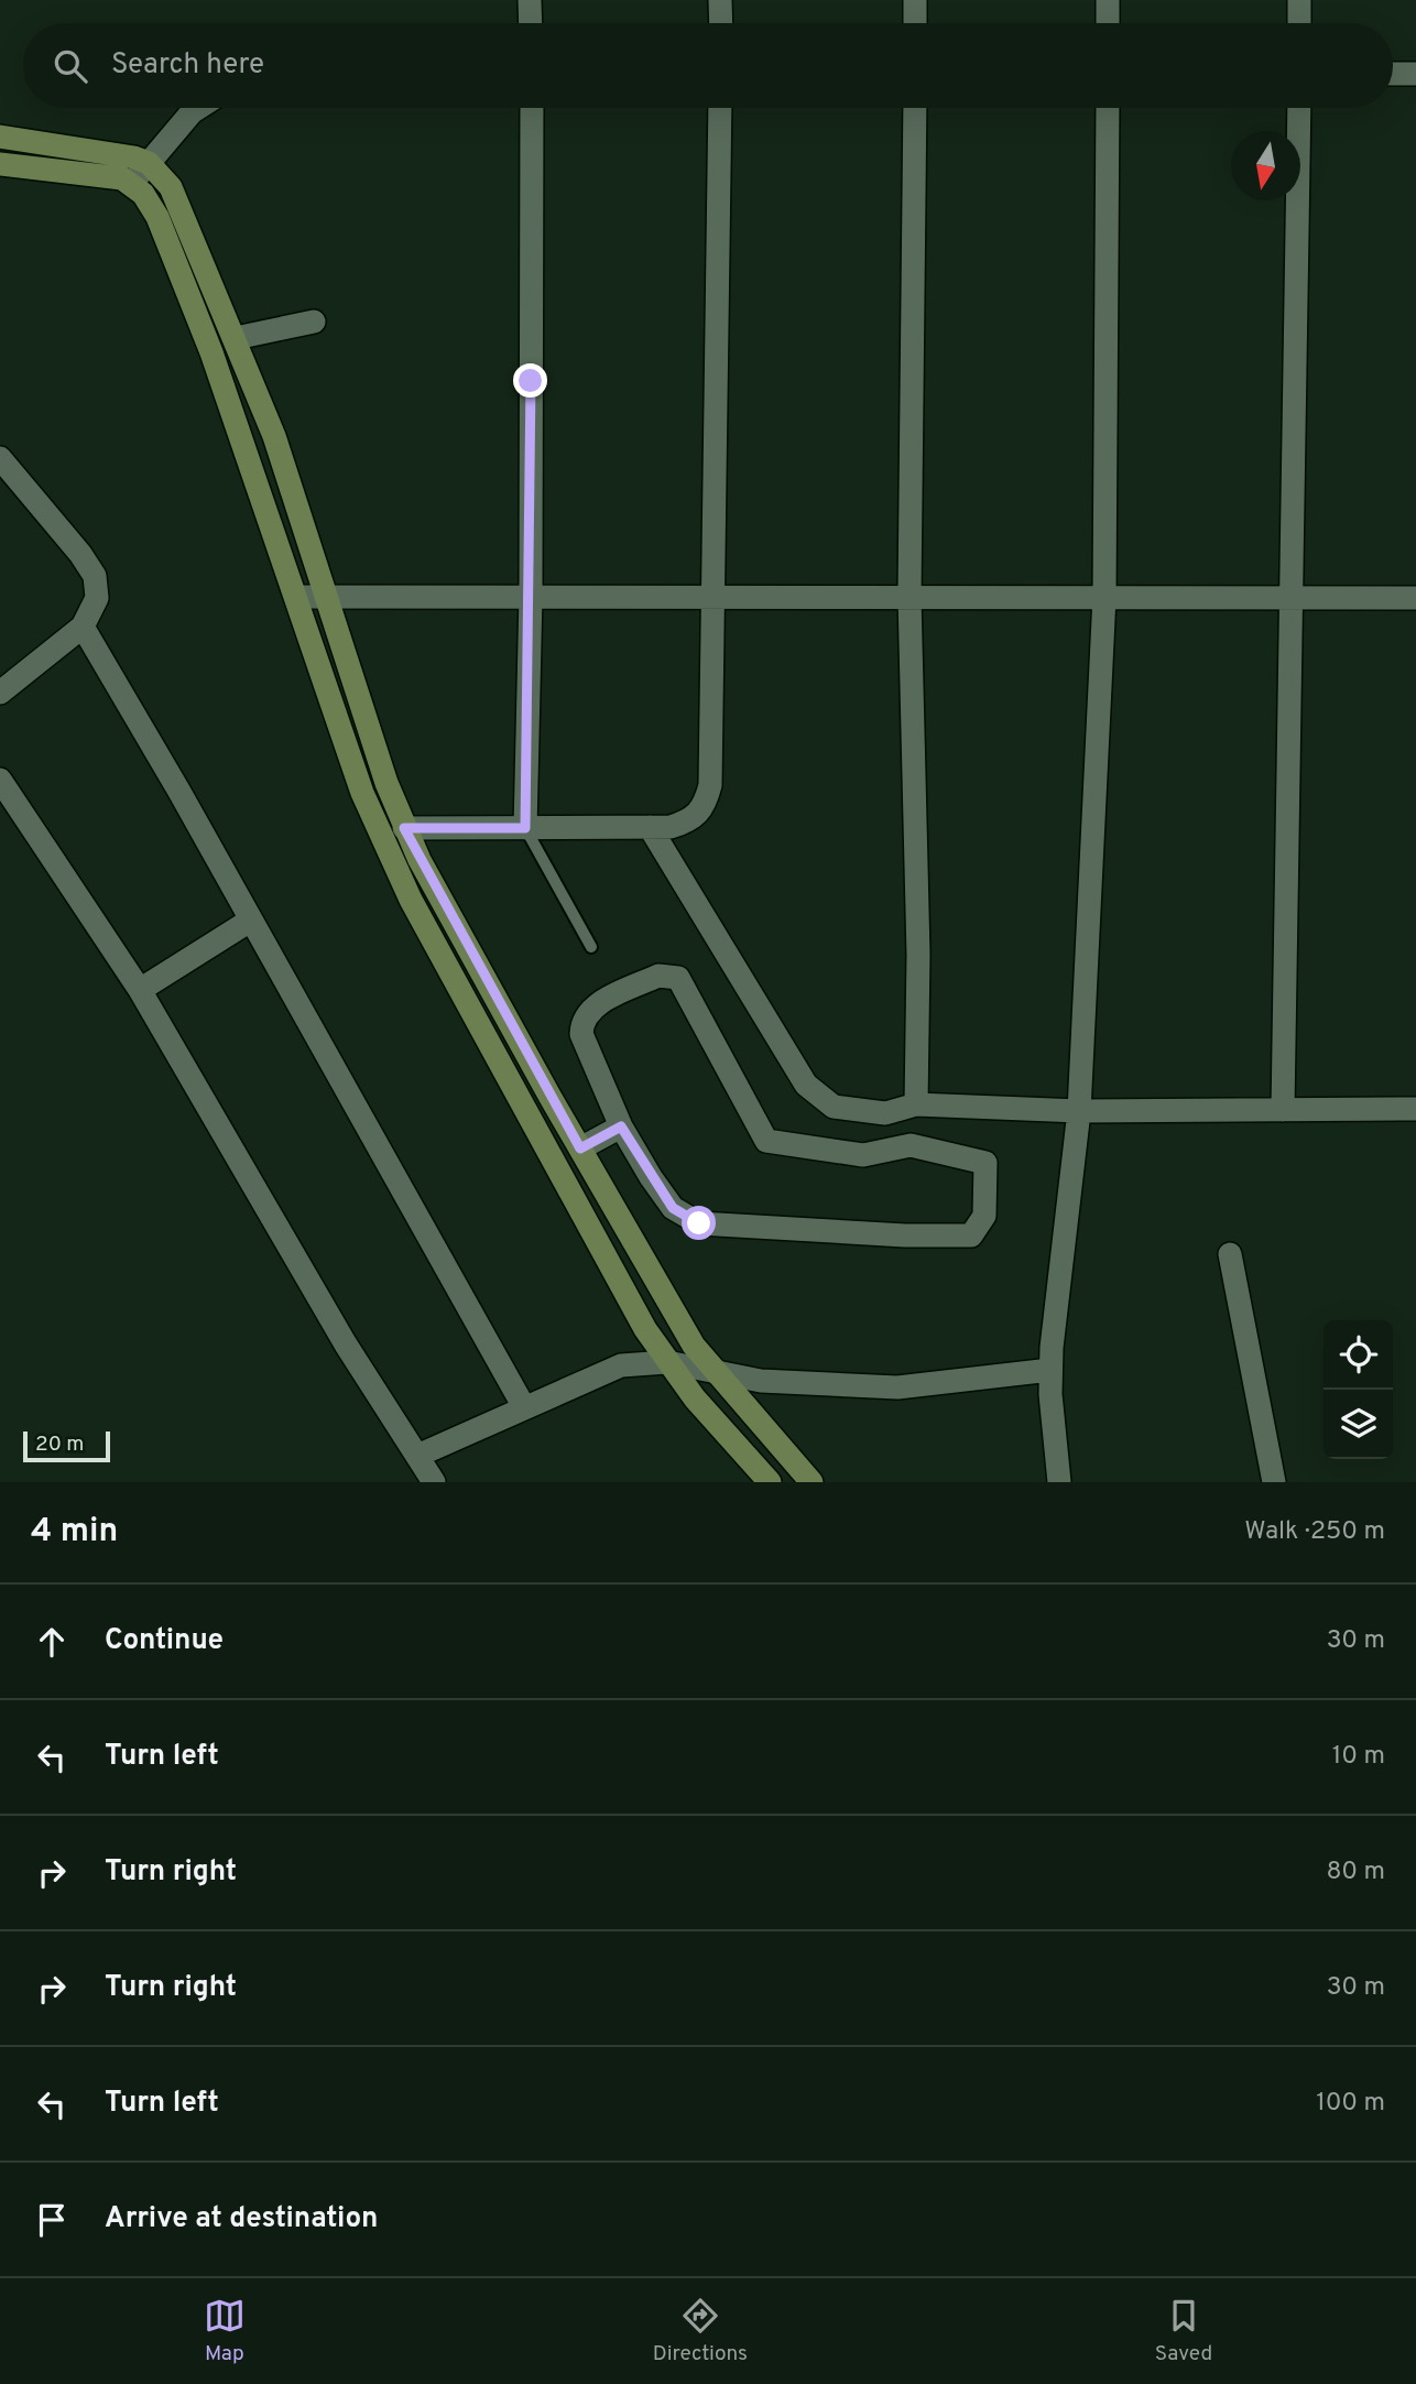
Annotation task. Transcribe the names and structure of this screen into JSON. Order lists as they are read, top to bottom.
{
  "scale_bar": "20 m",
  "north": "bottom",
  "page": {
    "search": "Search here",
    "scale": "20 m",
    "heading": ["4 min", "Walk · 250 m"],
    "list": [
      ["Continue", "30 m"],
      ["Turn left", "10 m"],
      ["Turn right", "80 m"],
      ["Turn right", "30 m"],
      ["Turn left", "100 m"],
      "Arrive at destination"
    ],
    "nav": ["Map", "Directions", "Saved"]
  }
}
